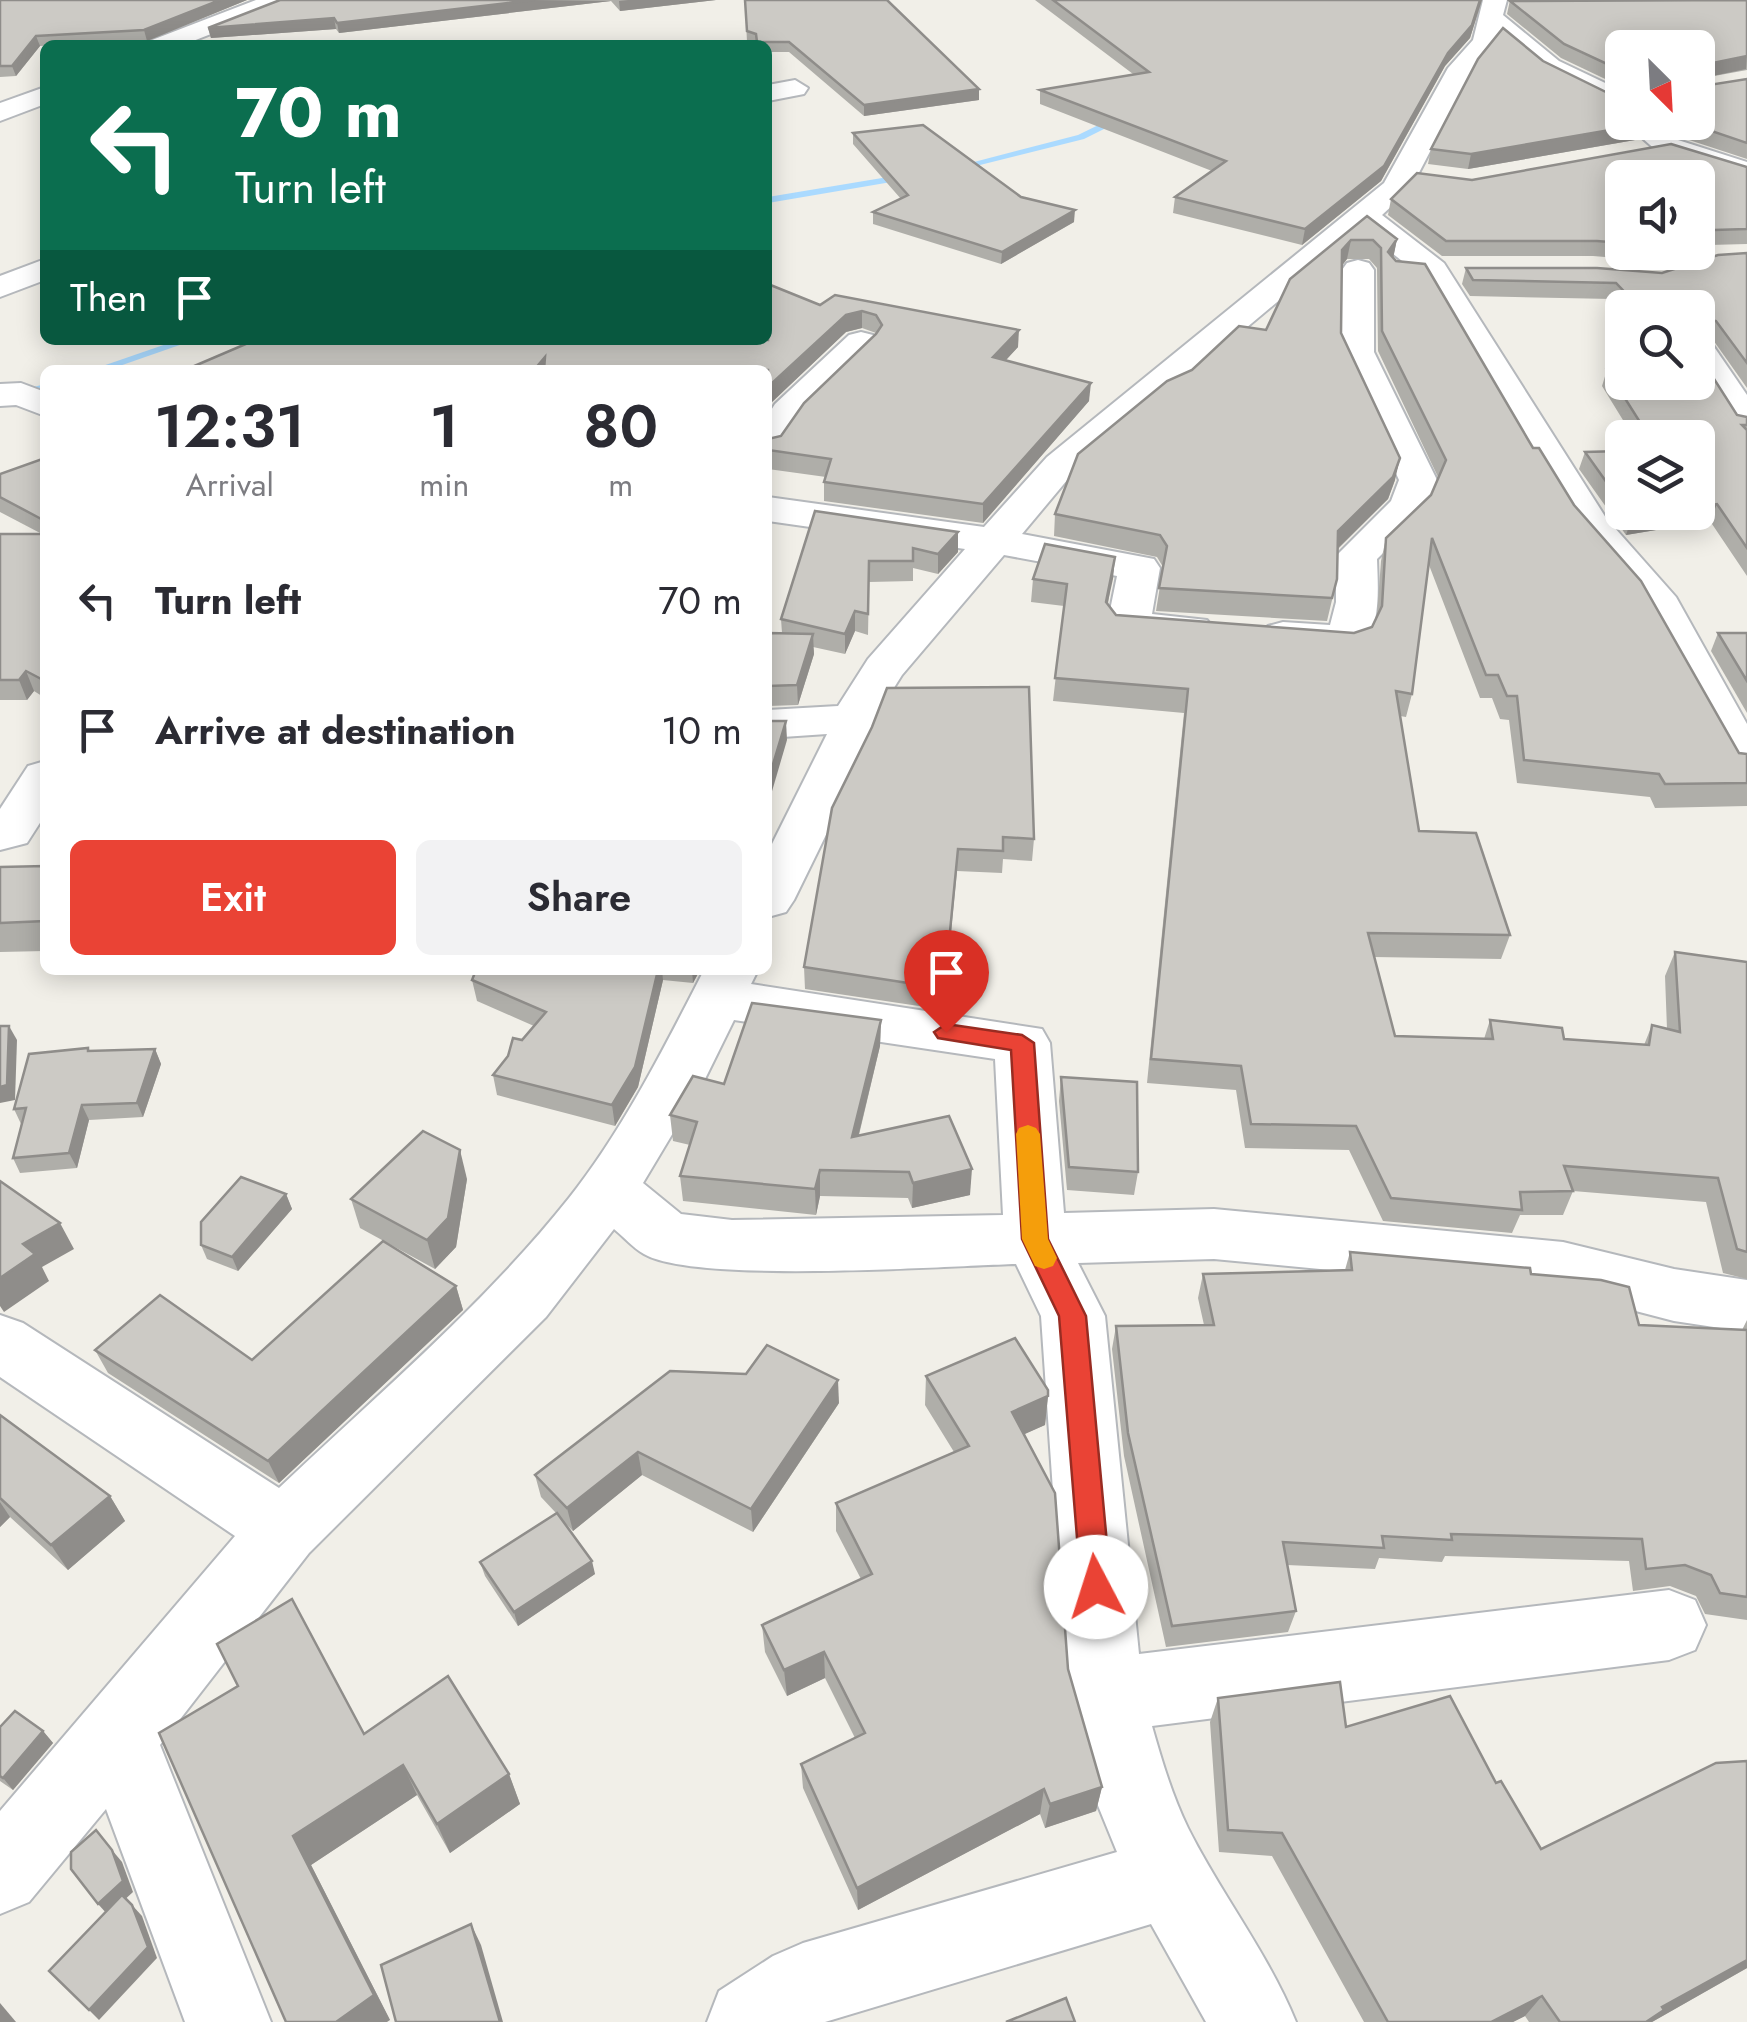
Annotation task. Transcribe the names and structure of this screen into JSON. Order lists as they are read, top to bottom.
{
  "north": "bottom right",
  "page": {
    "turn": ["70 m", "Turn left"],
    "then": "Then",
    "eta": [
      "12:31",
      "Arrival",
      "1",
      "min",
      "80",
      "m"
    ],
    "list": [
      {
        "name": "Turn left",
        "value": "70 m"
      },
      {
        "name": "Arrive at destination",
        "value": "10 m"
      }
    ],
    "buttons": ["Exit", "Share"]
  }
}
